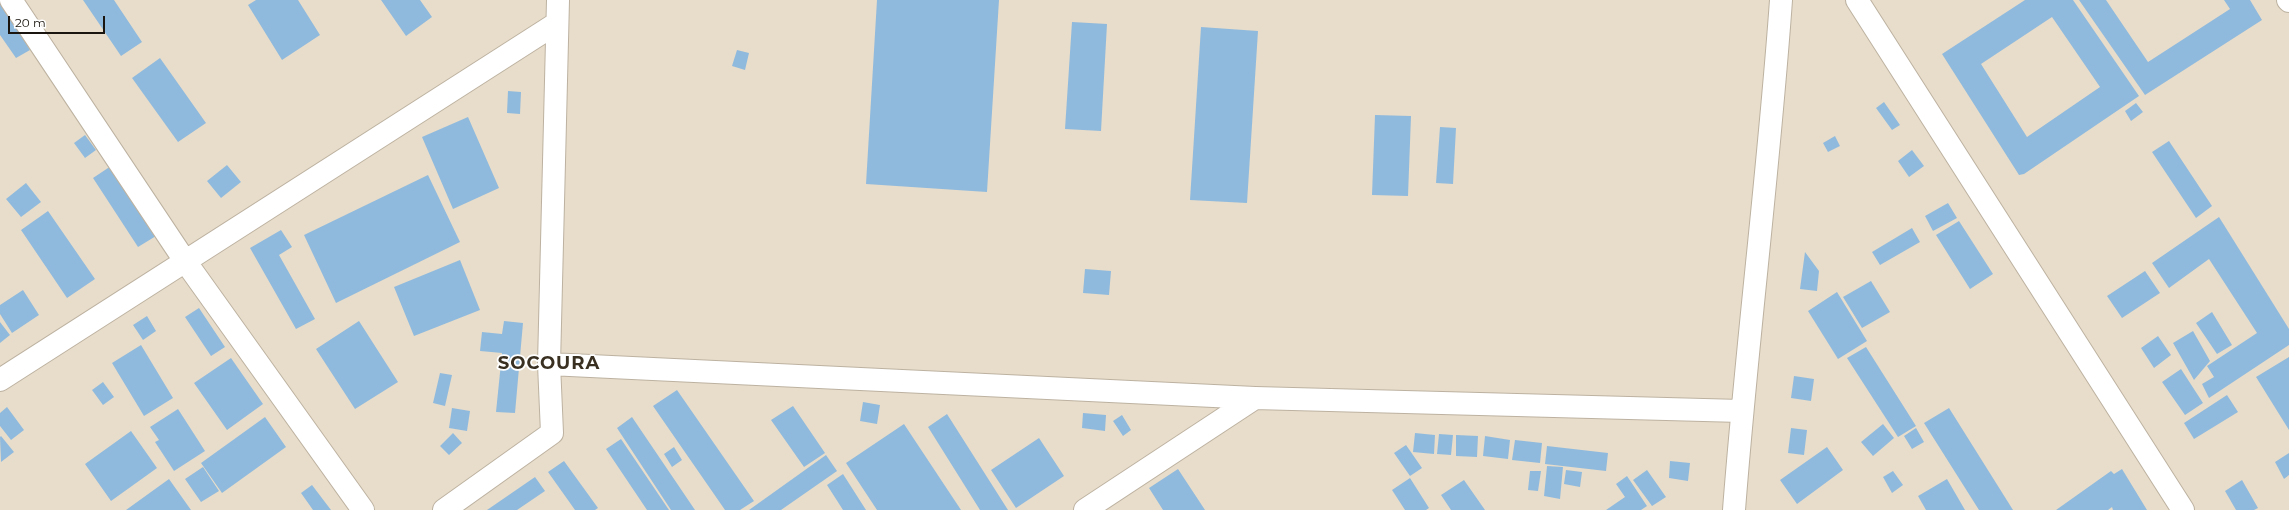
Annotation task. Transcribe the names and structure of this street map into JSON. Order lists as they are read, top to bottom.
{
  "districts": ["SOCOURA"],
  "scale_bar": "20 m"
}
